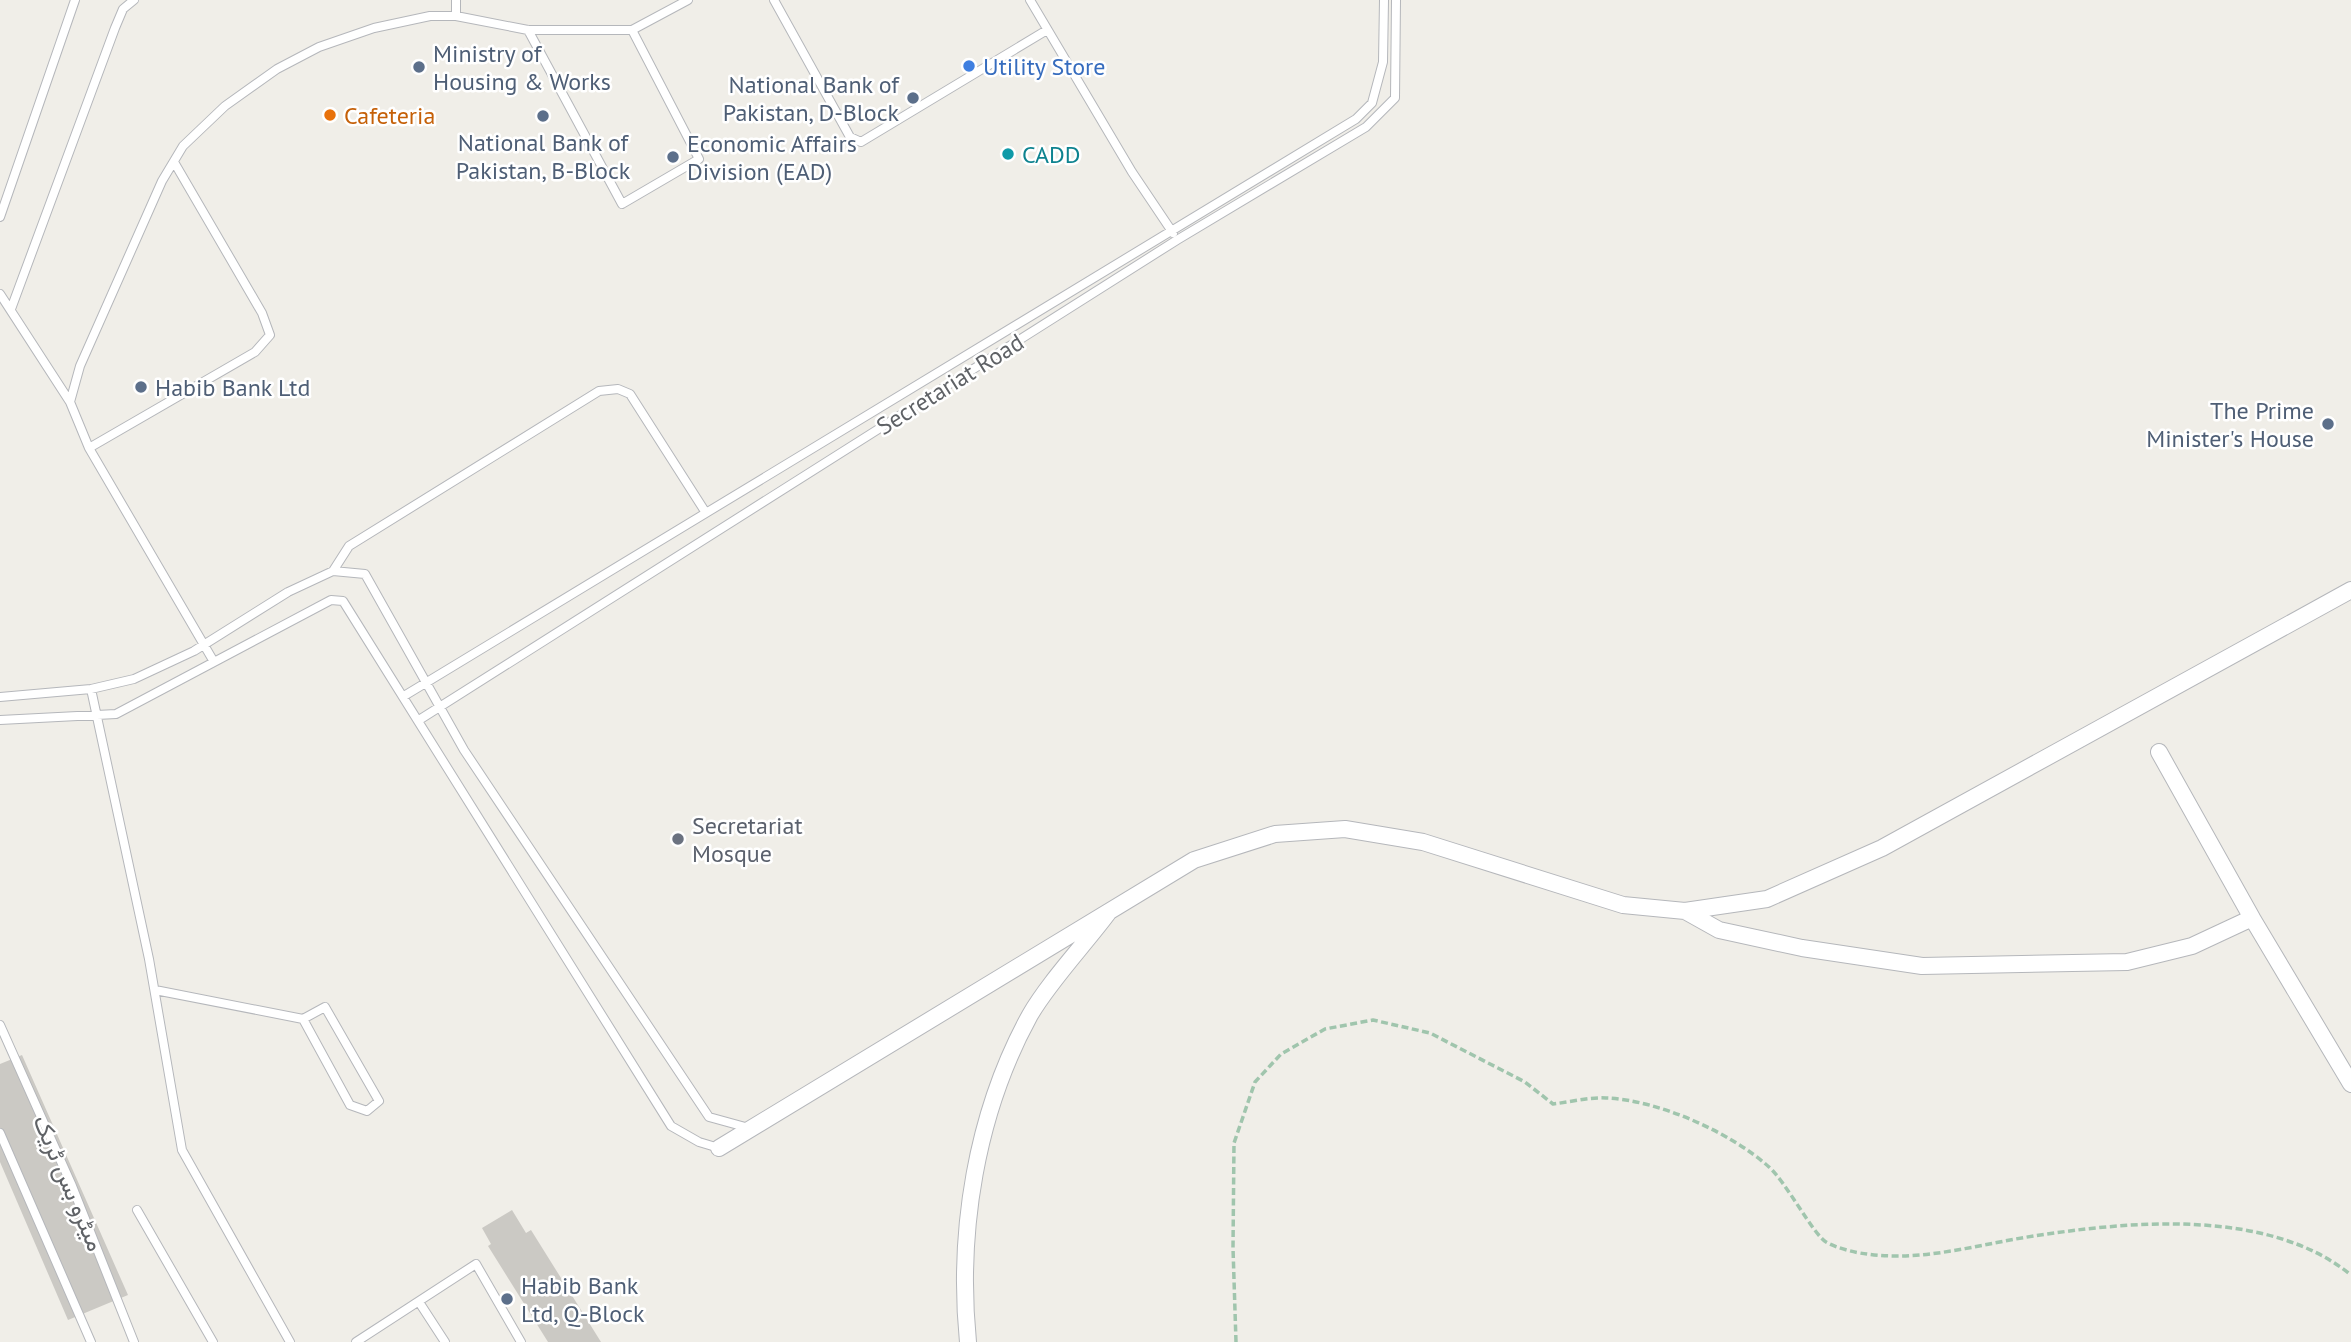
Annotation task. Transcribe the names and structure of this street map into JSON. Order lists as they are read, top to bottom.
{
  "streets": {
    "lane": ["Secretariat Road", "میٹرو بس ٹریک"]
  },
  "places": [
    "Utility Store",
    "Ministry of Housing & Works",
    "National Bank of Pakistan, D-Block",
    "Cafeteria",
    "National Bank of Pakistan, B-Block",
    "CADD",
    "Economic Affairs Division (EAD)",
    "Habib Bank Ltd",
    "The Prime Minister's House",
    "Secretariat Mosque",
    "Habib Bank Ltd, Q-Block"
  ]
}
